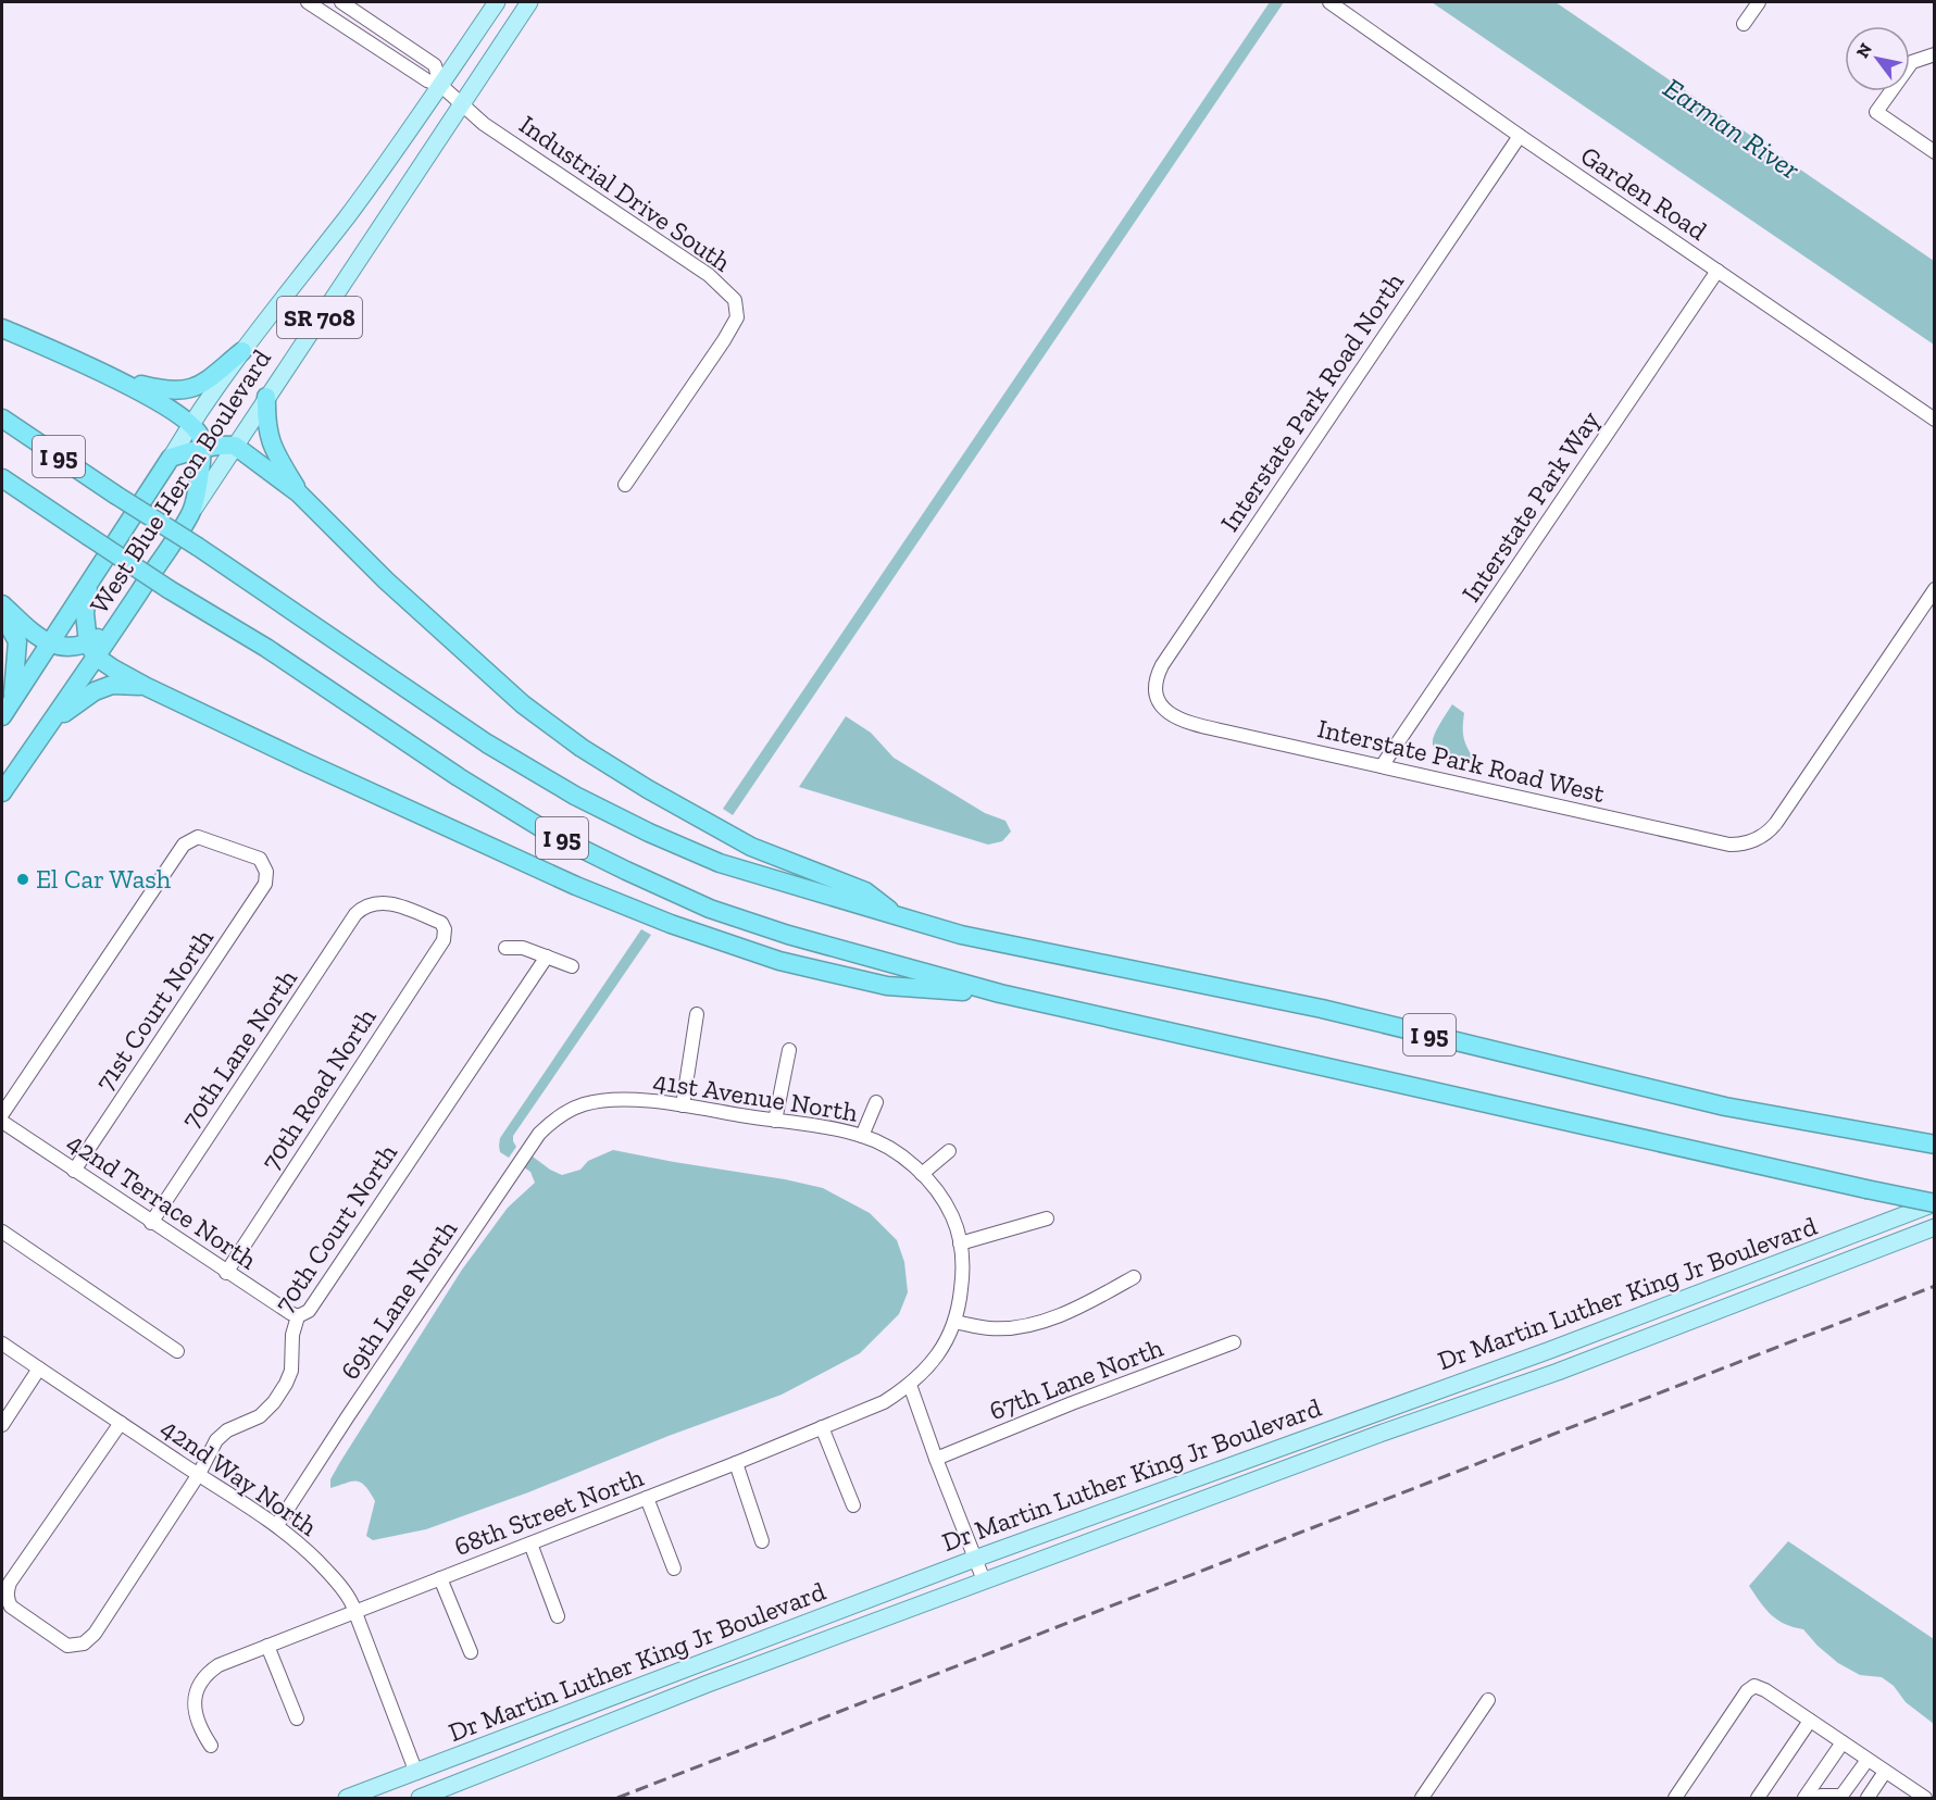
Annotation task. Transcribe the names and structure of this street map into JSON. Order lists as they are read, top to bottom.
{
  "streets": {
    "highway": ["SR 708", "I 95", "West Blue Heron Boulevard"],
    "main road": ["Dr Martin Luther King Jr Boulevard"],
    "street": [
      "Industrial Drive South",
      "Garden Road",
      "Interstate Park Road North",
      "Interstate Park Way",
      "Interstate Park Road West",
      "71st Court North",
      "70th Lane North",
      "70th Road North",
      "41st Avenue North",
      "42nd Terrace North",
      "70th Court North",
      "69th Lane North",
      "67th Lane North",
      "42nd Way North",
      "68th Street North"
    ]
  },
  "crossings": [
    ["Industrial Drive South", "West Blue Heron Boulevard"],
    ["Garden Road", "Interstate Park Road North"],
    ["Garden Road", "Interstate Park Way"],
    ["Interstate Park Road North", "Interstate Park Road West"],
    ["I 95", "Dr Martin Luther King Jr Boulevard"],
    ["Interstate Park Way", "Interstate Park Road West"],
    ["71st Court North", "42nd Terrace North"],
    ["70th Lane North", "70th Road North"],
    ["70th Lane North", "42nd Terrace North"],
    ["70th Road North", "42nd Terrace North"],
    ["41st Avenue North", "69th Lane North"],
    ["41st Avenue North", "68th Street North"],
    ["42nd Terrace North", "70th Court North"],
    ["70th Court North", "42nd Way North"],
    ["Dr Martin Luther King Jr Boulevard", "42nd Way North"],
    ["69th Lane North", "42nd Way North"],
    ["42nd Way North", "68th Street North"]
  ],
  "water": ["Earman River"],
  "places": ["El Car Wash"],
  "north": "top left"
}
